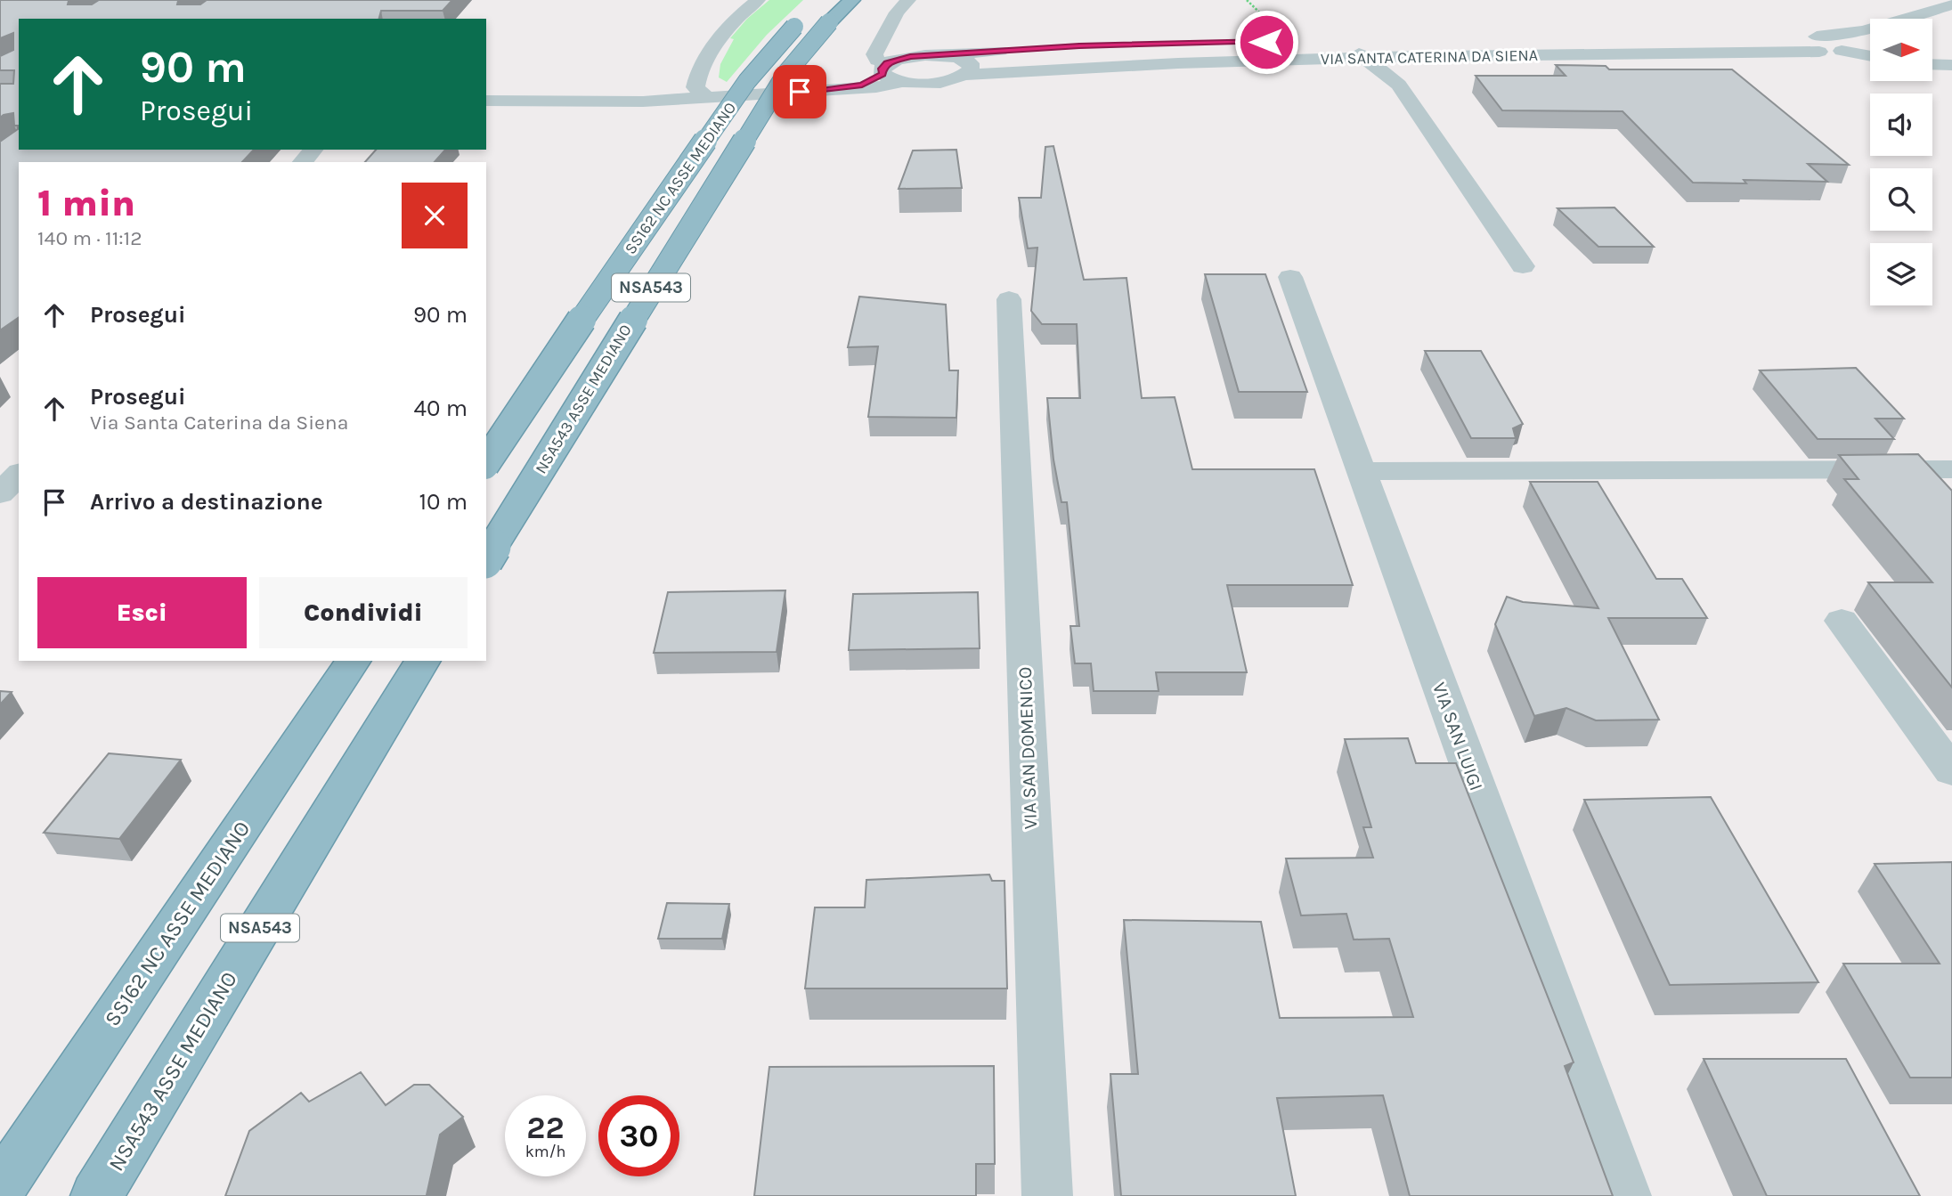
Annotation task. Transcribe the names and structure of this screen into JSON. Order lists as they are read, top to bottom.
{
  "streets": {
    "highway": ["SS162 NC ASSE MEDIANO", "NSA543", "NSA543 ASSE MEDIANO"],
    "street": ["VIA SANTA CATERINA DA SIENA", "VIA SAN LUIGI", "VIA SAN DOMENICO"]
  },
  "crossings": [
    ["SS162 NC ASSE MEDIANO", "NSA543 ASSE MEDIANO"]
  ],
  "north": "right",
  "page": {
    "turn": ["90 m", "Prosegui"],
    "heading": ["1 min", "140 m · 11:12"],
    "list": [
      {
        "name": "Prosegui",
        "value": "90 m"
      },
      {
        "name": "Prosegui",
        "note": "Via Santa Caterina da Siena",
        "value": "40 m"
      },
      {
        "name": "Arrivo a destinazione",
        "value": "10 m"
      }
    ],
    "buttons": ["Esci", "Condividi"],
    "speed": "22 km/h",
    "limit": "30"
  }
}
